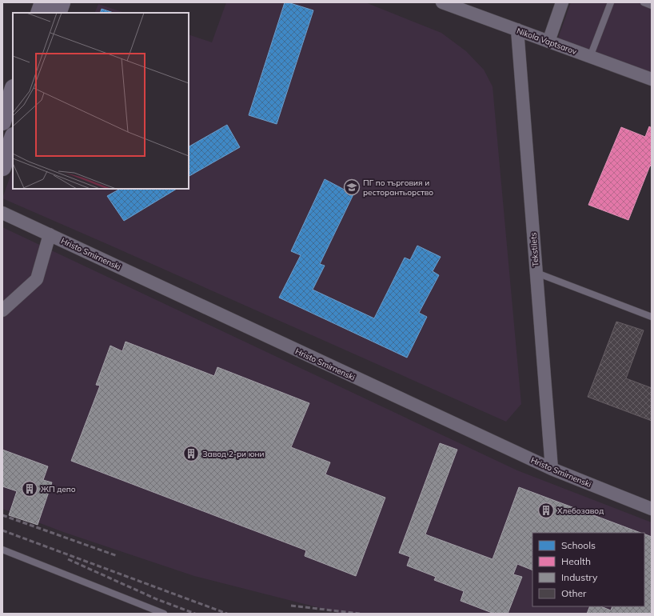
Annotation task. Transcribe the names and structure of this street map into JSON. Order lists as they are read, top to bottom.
{
  "streets": {
    "street": ["Nikola Vaptsarov", "Tekstilets", "Hristo Smirnenski"]
  },
  "crossings": [
    ["Nikola Vaptsarov", "Tekstilets"],
    ["Tekstilets", "Hristo Smirnenski"]
  ],
  "places": {
    "school or university": ["ПГ по търговия и ресторантьорство"],
    "building": ["Завод 2-ри юни", "ЖП депо", "Хлебозавод"]
  },
  "legend": [
    "Schools",
    "Health",
    "Industry",
    "Other"
  ]
}
